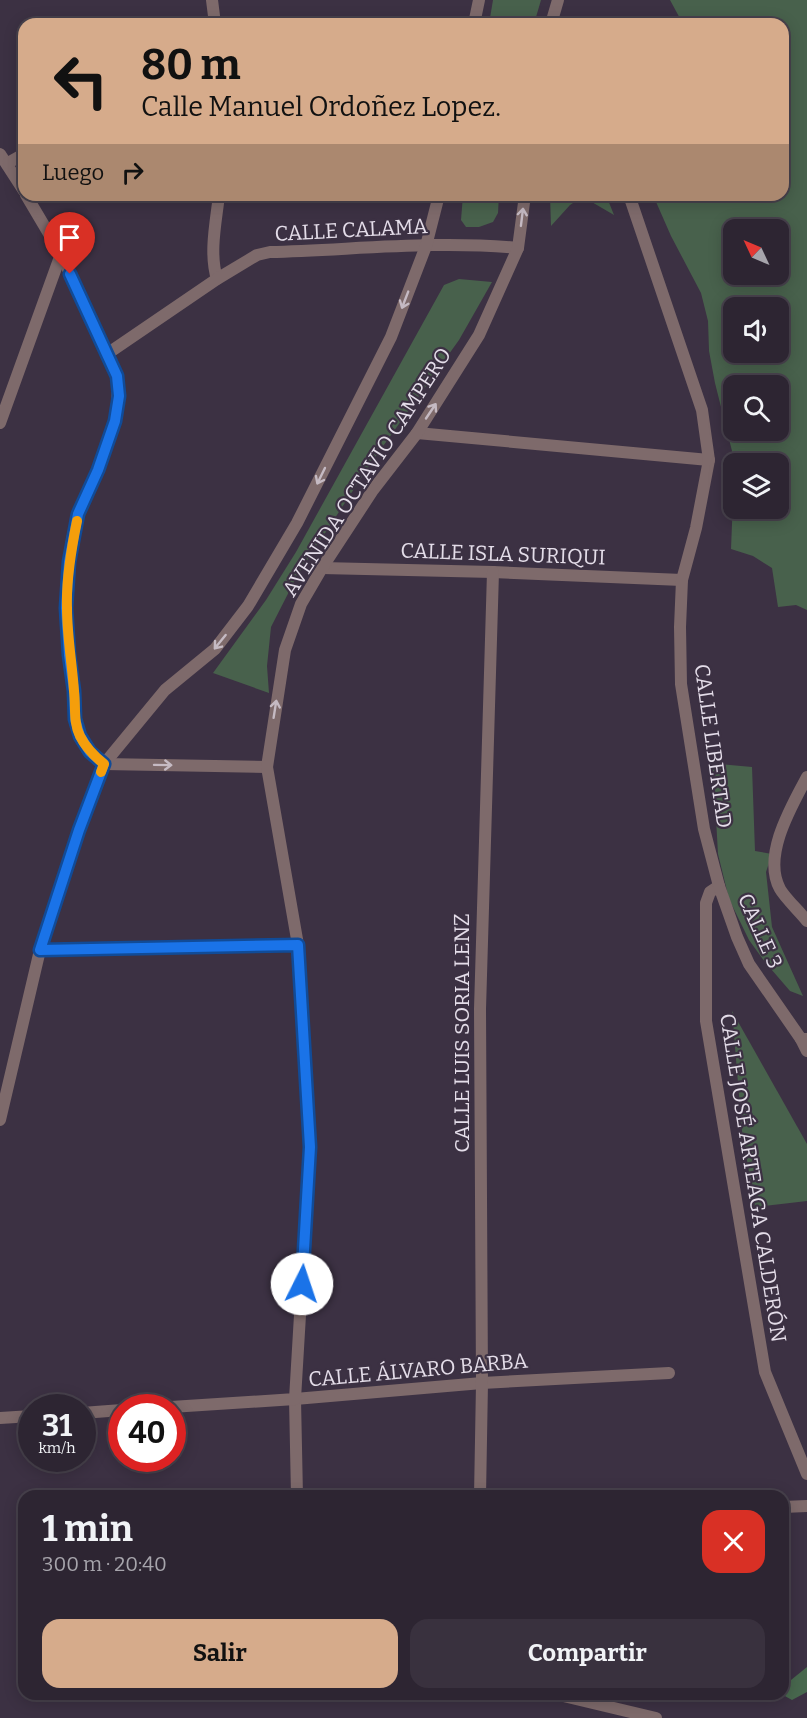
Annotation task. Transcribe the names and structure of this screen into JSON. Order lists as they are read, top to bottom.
{
  "streets": {
    "street": [
      "CALLE CALAMA",
      "AVENIDA OCTAVIO CAMPERO",
      "CALLE ISLA SURIQUI",
      "CALLE LIBERTAD",
      "CALLE 3",
      "CALLE LUIS SORIA LENZ",
      "CALLE JOSÉ ARTEAGA CALDERÓN",
      "CALLE ÁLVARO BARBA"
    ]
  },
  "crossings": [
    ["CALLE CALAMA", "AVENIDA OCTAVIO CAMPERO"],
    ["AVENIDA OCTAVIO CAMPERO", "CALLE ISLA SURIQUI"],
    ["AVENIDA OCTAVIO CAMPERO", "CALLE ÁLVARO BARBA"],
    ["CALLE ISLA SURIQUI", "CALLE LIBERTAD"],
    ["CALLE ISLA SURIQUI", "CALLE LUIS SORIA LENZ"],
    ["CALLE LIBERTAD", "CALLE 3"],
    ["CALLE LIBERTAD", "CALLE JOSÉ ARTEAGA CALDERÓN"],
    ["CALLE 3", "CALLE JOSÉ ARTEAGA CALDERÓN"],
    ["CALLE LUIS SORIA LENZ", "CALLE ÁLVARO BARBA"]
  ],
  "north": "top left",
  "page": {
    "turn": ["80 m", "Calle Manuel Ordoñez Lopez."],
    "then": "Luego",
    "speed": "31 km/h",
    "limit": "40",
    "heading": ["1 min", "300 m · 20:40"],
    "buttons": ["Salir", "Compartir"]
  }
}
